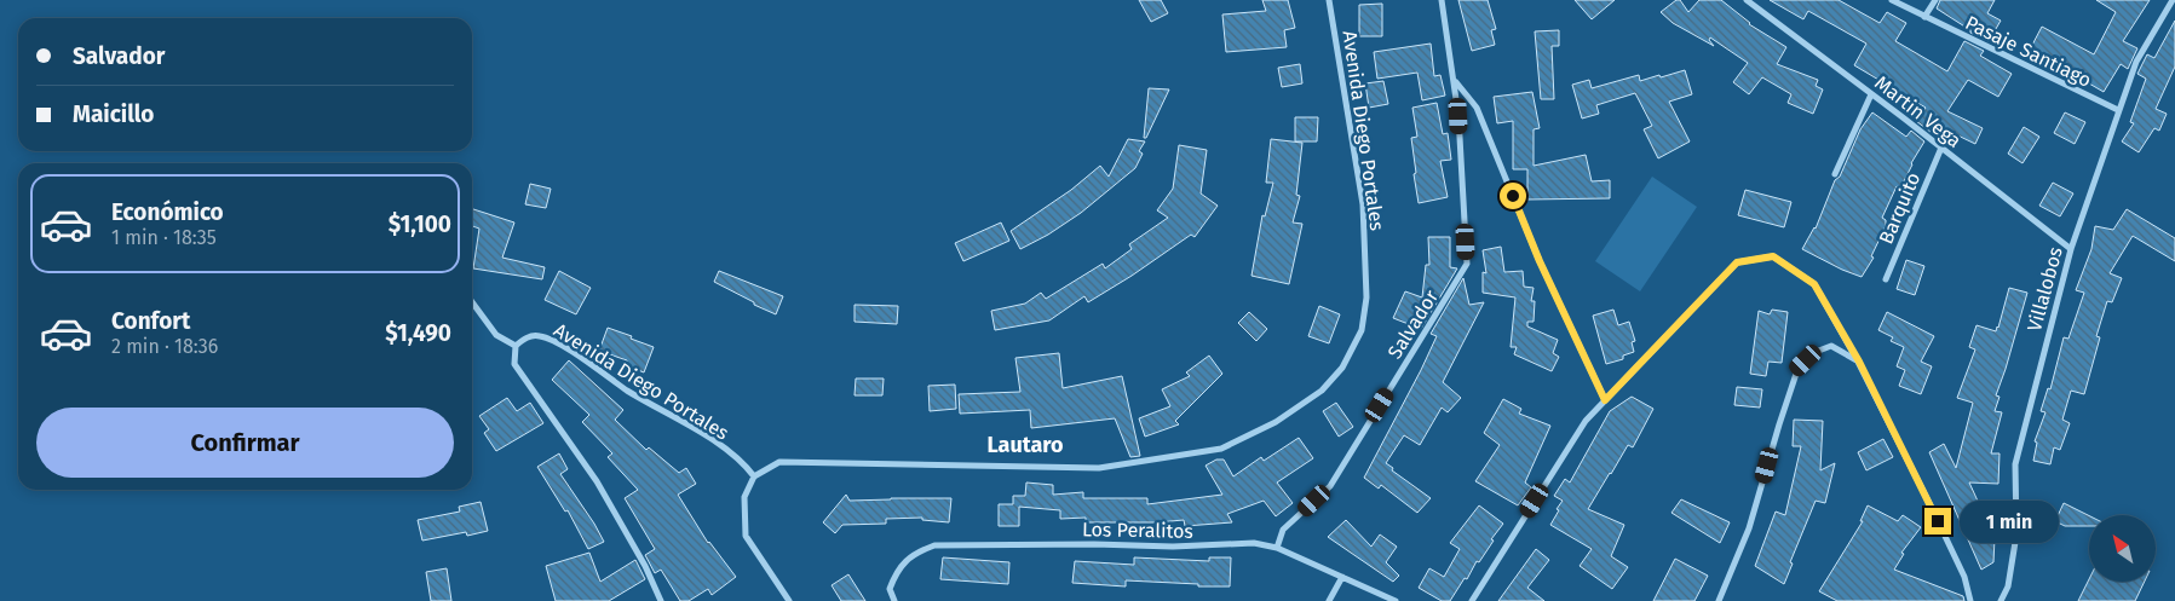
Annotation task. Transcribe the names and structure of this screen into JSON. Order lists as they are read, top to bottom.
{
  "streets": {
    "street": [
      "Pasaje Santiago",
      "Martin Vega",
      "Avenida Diego Portales",
      "Barquito",
      "Villalobos",
      "Salvador",
      "Los Peralitos"
    ]
  },
  "crossings": [
    ["Pasaje Santiago", "Villalobos"],
    ["Martin Vega", "Barquito"],
    ["Martin Vega", "Villalobos"],
    ["Salvador", "Los Peralitos"]
  ],
  "districts": ["Lautaro"],
  "north": "top left",
  "page": {
    "banner": ["Salvador", "Maicillo"],
    "list": [
      {
        "name": "Económico",
        "note": "1 min · 18:35",
        "value": "$1,100"
      },
      {
        "name": "Confort",
        "note": "2 min · 18:36",
        "value": "$1,490"
      }
    ],
    "buttons": "Confirmar",
    "bubble": "1 min"
  }
}
